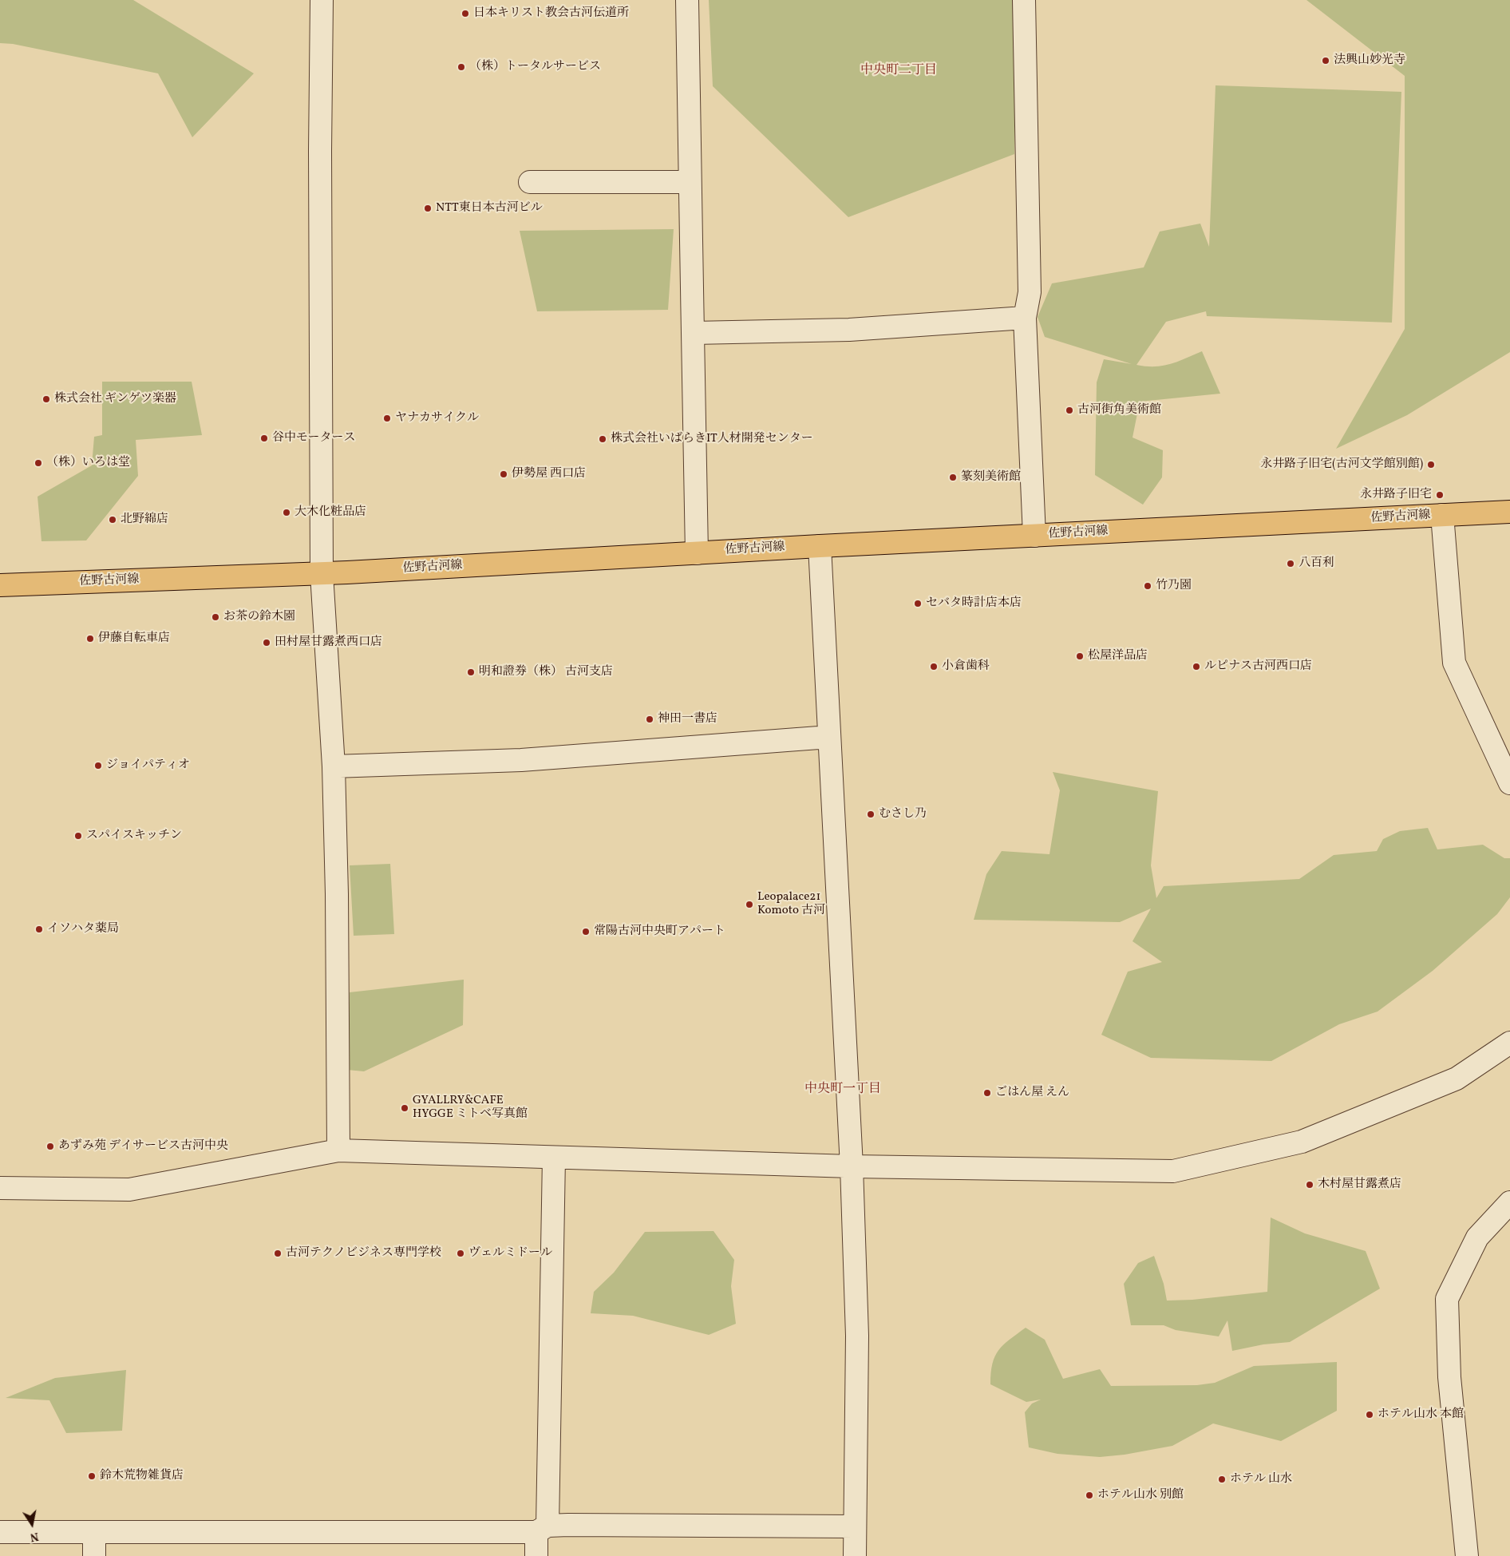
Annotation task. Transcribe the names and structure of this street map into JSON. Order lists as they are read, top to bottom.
{
  "streets": {
    "main road": ["佐野古河線"]
  },
  "districts": ["中央町二丁目", "中央町一丁目"],
  "places": [
    "日本キリスト教会古河伝道所",
    "法興山妙光寺",
    "（株）トータルサービス",
    "NTT東日本古河ビル",
    "株式会社 ギンゲツ楽器",
    "古河街角美術館",
    "ヤナカサイクル",
    "谷中モータース",
    "株式会社いばらきIT人材開発センター",
    "（株）いろは堂",
    "永井路子旧宅(古河文学館別館)",
    "伊勢屋 西口店",
    "篆刻美術館",
    "永井路子旧宅",
    "大木化粧品店",
    "北野綿店",
    "八百利",
    "竹乃園",
    "セバタ時計店本店",
    "お茶の鈴木園",
    "伊藤自転車店",
    "田村屋甘露煮西口店",
    "松屋洋品店",
    "小倉歯科",
    "ルピナス古河西口店",
    "明和證券（株） 古河支店",
    "神田一書店",
    "ジョイパティオ",
    "むさし乃",
    "スパイスキッチン",
    "Leopalace21 Komoto 古河",
    "イソハタ薬局",
    "常陽古河中央町アパート",
    "ごはん屋 えん",
    "GYALLRY&CAFE HYGGE ミトベ写真館",
    "あずみ苑 デイサービス古河中央",
    "木村屋甘露煮店",
    "古河テクノビジネス専門学校",
    "ヴェルミドール",
    "ホテル山水 本館",
    "鈴木荒物雑貨店",
    "ホテル 山水",
    "ホテル山水 別館"
  ],
  "north": "bottom"
}
